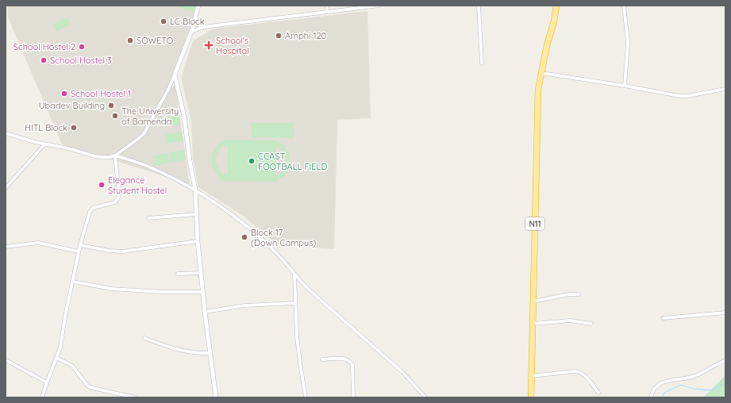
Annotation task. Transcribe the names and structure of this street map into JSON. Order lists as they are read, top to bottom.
{
  "streets": {
    "highway": ["N11"]
  },
  "places": {
    "other": [
      "LC Block",
      "Amphi 120",
      "SOWETO",
      "School Hostel 2",
      "School Hostel 3",
      "School Hostel 1",
      "Ubadev Building",
      "The University of Bamenda",
      "HITL Block",
      "CCAST FOOTBALL FIELD",
      "Elegance Student Hostel",
      "Block 17 (Down Campus)"
    ],
    "health": ["School's Hospital"]
  }
}
